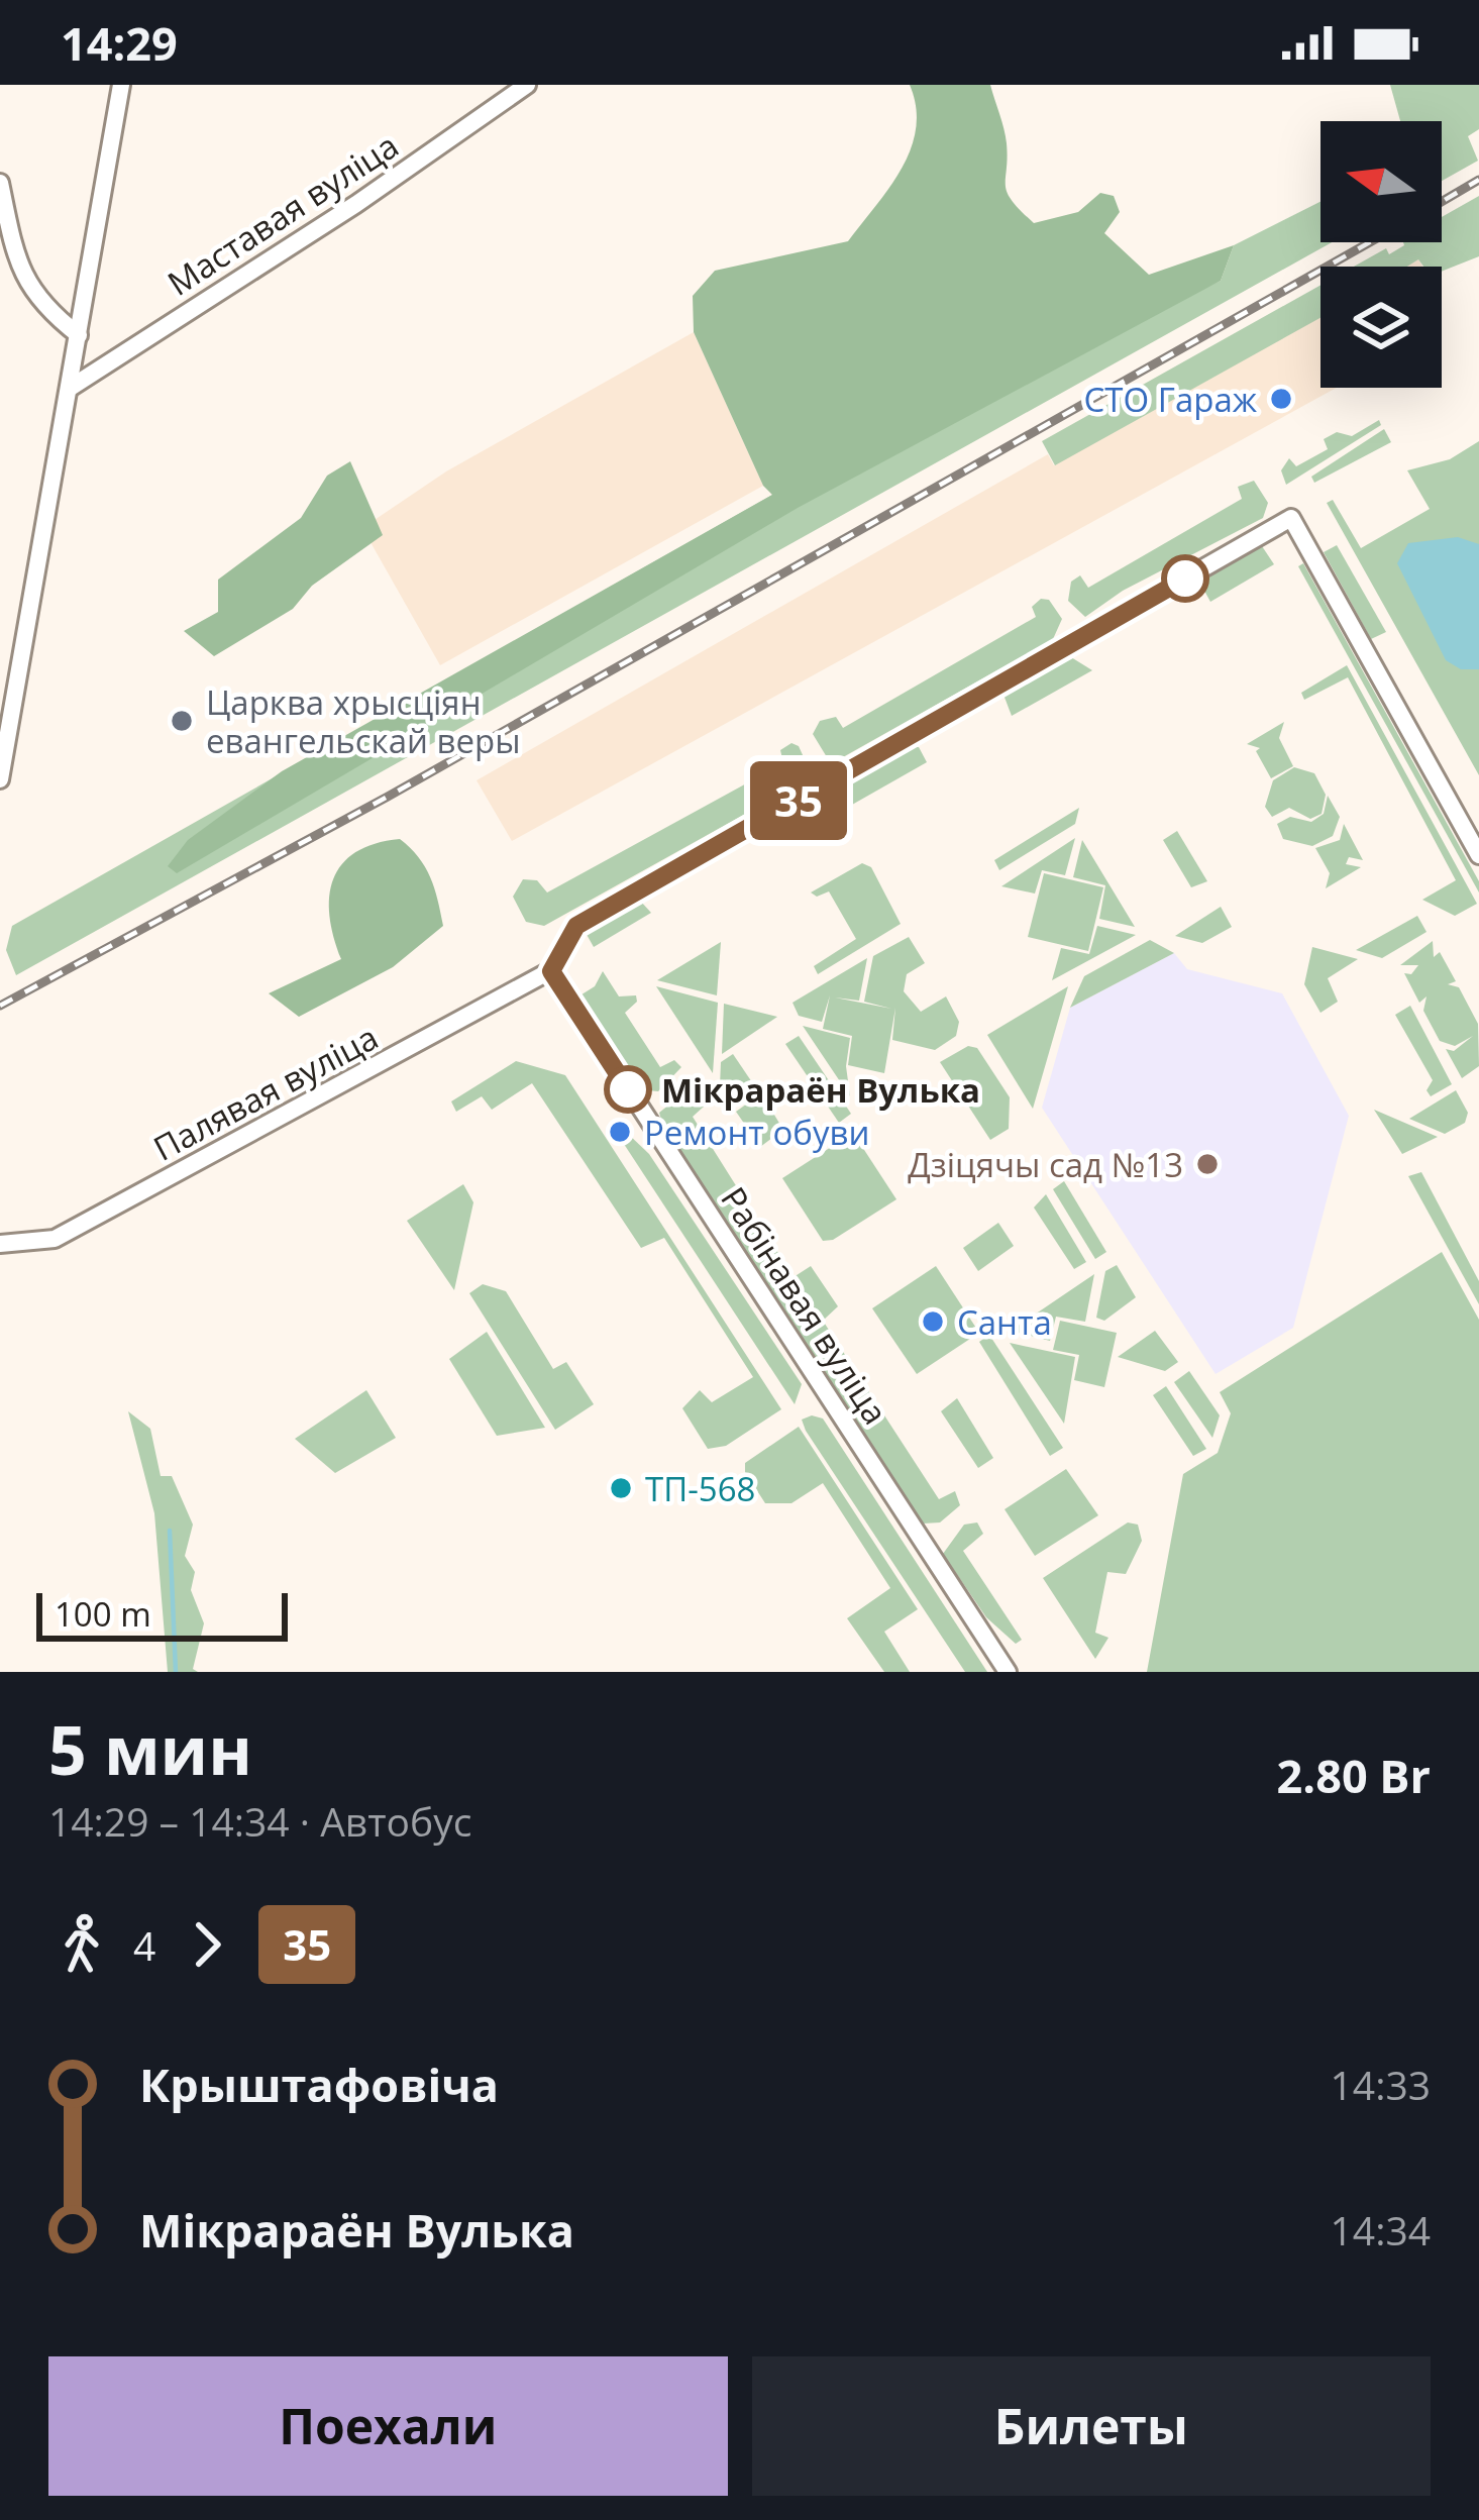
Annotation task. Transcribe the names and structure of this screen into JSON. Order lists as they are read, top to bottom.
{
  "streets": {
    "street": ["Маставая вуліца", "Палявая вуліца", "Рабінавая вуліца"]
  },
  "crossings": [
    ["Палявая вуліца", "Рабінавая вуліца"]
  ],
  "places": [
    "СТО Гараж",
    "Царква хрысціян евангельскай веры",
    "Мікрараён Вулька",
    "Ремонт обуви",
    "Дзіцячы сад №13",
    "Санта",
    "ТП-568"
  ],
  "lines": ["bus line 35"],
  "scale_bar": "100 m",
  "north": "left",
  "page": {
    "status": "14:29",
    "on_map": "35",
    "scale": "100 m",
    "heading": ["5 мин", "14:29 – 14:34 · Автобус", "2.80 Br"],
    "legs": ["4", "35"],
    "list": [
      {
        "name": "Крыштафовіча",
        "value": "14:33"
      },
      {
        "name": "Мікрараён Вулька",
        "value": "14:34"
      }
    ],
    "buttons": ["Поехали", "Билеты"]
  }
}
